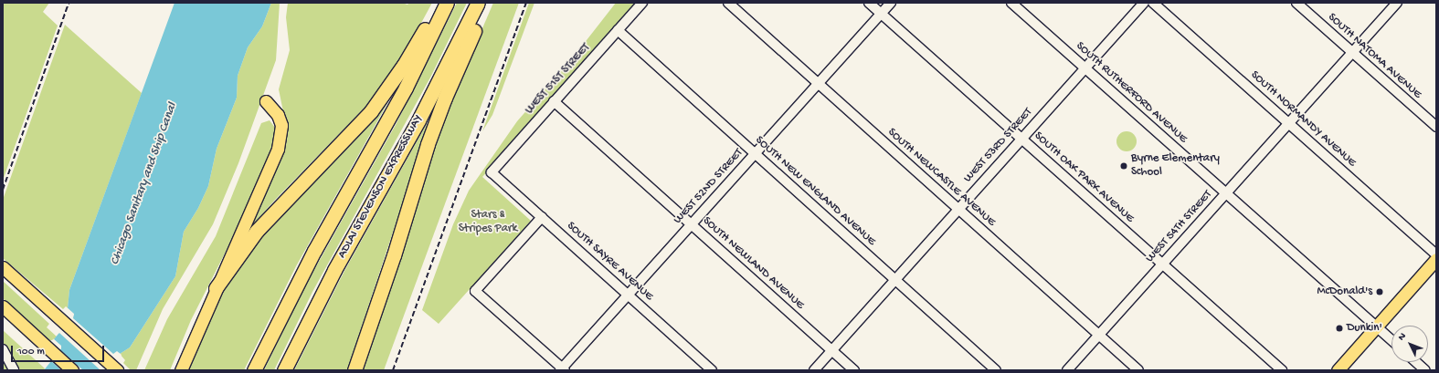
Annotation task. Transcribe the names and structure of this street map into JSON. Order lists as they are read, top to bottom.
{
  "streets": {
    "highway": ["ADLAI STEVENSON EXPRESSWAY"],
    "street": [
      "SOUTH NATOMA AVENUE",
      "WEST 51ST STREET",
      "SOUTH RUTHERFORD AVENUE",
      "SOUTH NORMANDY AVENUE",
      "WEST 53RD STREET",
      "SOUTH NEWCASTLE AVENUE",
      "SOUTH OAK PARK AVENUE",
      "WEST 52ND STREET",
      "SOUTH NEW ENGLAND AVENUE",
      "WEST 54TH STREET",
      "SOUTH SAYRE AVENUE",
      "SOUTH NEWLAND AVENUE"
    ]
  },
  "crossings": [
    ["SOUTH NATOMA AVENUE", "WEST 54TH STREET"],
    ["WEST 51ST STREET", "SOUTH NEW ENGLAND AVENUE"],
    ["WEST 51ST STREET", "SOUTH SAYRE AVENUE"],
    ["WEST 51ST STREET", "SOUTH NEWLAND AVENUE"],
    ["SOUTH RUTHERFORD AVENUE", "WEST 53RD STREET"],
    ["SOUTH RUTHERFORD AVENUE", "WEST 54TH STREET"],
    ["SOUTH NORMANDY AVENUE", "WEST 54TH STREET"],
    ["WEST 53RD STREET", "SOUTH NEWCASTLE AVENUE"],
    ["WEST 53RD STREET", "SOUTH OAK PARK AVENUE"],
    ["WEST 53RD STREET", "SOUTH NEW ENGLAND AVENUE"],
    ["WEST 53RD STREET", "SOUTH NEWLAND AVENUE"],
    ["SOUTH NEWCASTLE AVENUE", "WEST 52ND STREET"],
    ["SOUTH NEWCASTLE AVENUE", "WEST 54TH STREET"],
    ["SOUTH OAK PARK AVENUE", "WEST 52ND STREET"],
    ["SOUTH OAK PARK AVENUE", "WEST 54TH STREET"],
    ["WEST 52ND STREET", "SOUTH NEW ENGLAND AVENUE"],
    ["WEST 52ND STREET", "SOUTH SAYRE AVENUE"],
    ["WEST 52ND STREET", "SOUTH NEWLAND AVENUE"]
  ],
  "water": ["Chicago Sanitary and Ship Canal"],
  "parks": ["Stars & Stripes Park"],
  "places": ["Byrne Elementary School", "McDonald's", "Dunkin'"],
  "scale_bar": "100 m",
  "north": "top left"
}
